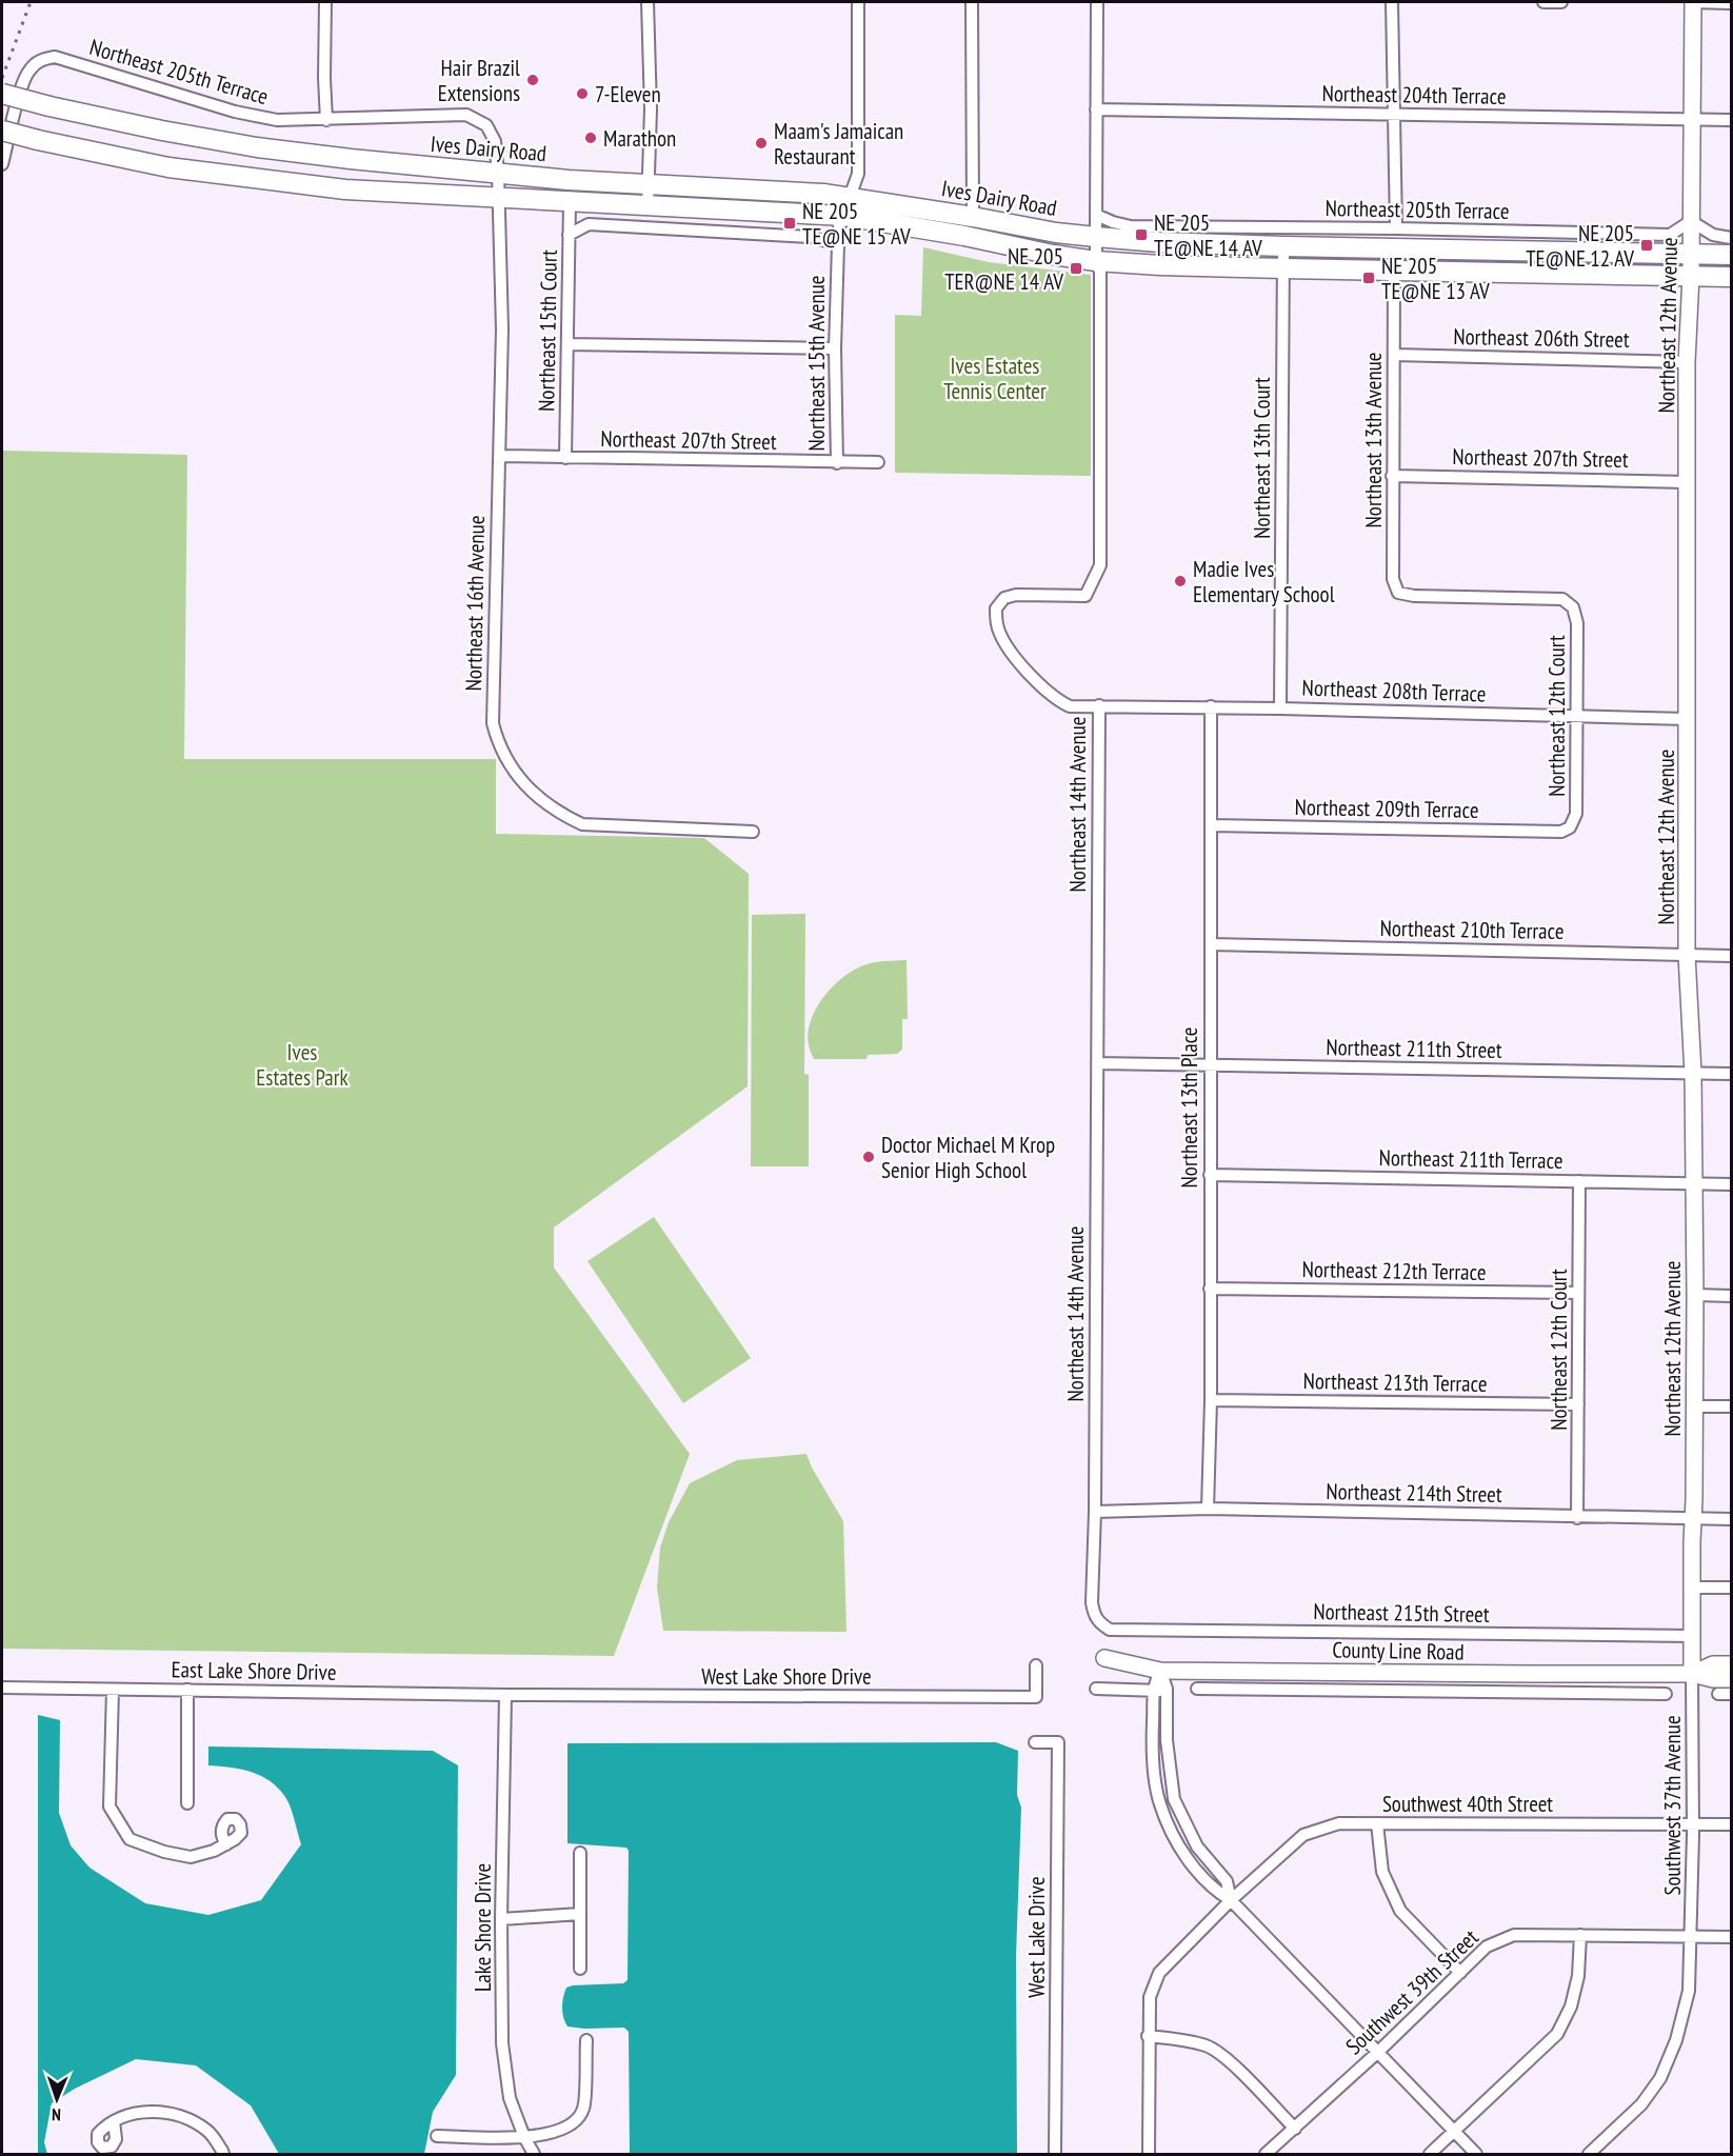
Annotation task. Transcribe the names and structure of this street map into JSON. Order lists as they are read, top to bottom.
{
  "streets": {
    "main road": ["Ives Dairy Road"],
    "street": [
      "Northeast 205th Terrace",
      "Northeast 204th Terrace",
      "Northeast 12th Avenue",
      "Northeast 15th Court",
      "Northeast 206th Street",
      "Northeast 15th Avenue",
      "Northeast 207th Street",
      "Northeast 13th Avenue",
      "Northeast 13th Court",
      "Northeast 16th Avenue",
      "Northeast 208th Terrace",
      "Northeast 12th Court",
      "Northeast 14th Avenue",
      "Northeast 209th Terrace",
      "Northeast 210th Terrace",
      "Northeast 211th Street",
      "Northeast 13th Place",
      "Northeast 211th Terrace",
      "Northeast 212th Terrace",
      "Northeast 213th Terrace",
      "Northeast 214th Street",
      "Northeast 215th Street",
      "County Line Road",
      "East Lake Shore Drive",
      "West Lake Shore Drive",
      "Southwest 40th Street",
      "Southwest 37th Avenue",
      "Lake Shore Drive",
      "West Lake Drive",
      "Southwest 39th Street"
    ]
  },
  "crossings": [
    ["Northeast 205th Terrace", "Ives Dairy Road"],
    ["Northeast 205th Terrace", "Northeast 12th Avenue"],
    ["Northeast 205th Terrace", "Northeast 16th Avenue"],
    ["Northeast 205th Terrace", "Northeast 14th Avenue"],
    ["Northeast 204th Terrace", "Northeast 12th Avenue"],
    ["Northeast 204th Terrace", "Northeast 14th Avenue"],
    ["Ives Dairy Road", "Northeast 12th Avenue"],
    ["Ives Dairy Road", "Northeast 15th Court"],
    ["Ives Dairy Road", "Northeast 15th Avenue"],
    ["Ives Dairy Road", "Northeast 13th Avenue"],
    ["Ives Dairy Road", "Northeast 13th Court"],
    ["Ives Dairy Road", "Northeast 16th Avenue"],
    ["Ives Dairy Road", "Northeast 14th Avenue"],
    ["Northeast 12th Avenue", "Northeast 206th Street"],
    ["Northeast 12th Avenue", "Northeast 207th Street"],
    ["Northeast 12th Avenue", "Northeast 208th Terrace"],
    ["Northeast 12th Avenue", "Northeast 210th Terrace"],
    ["Northeast 12th Avenue", "Northeast 211th Street"],
    ["Northeast 12th Avenue", "Northeast 211th Terrace"],
    ["Northeast 12th Avenue", "Northeast 214th Street"],
    ["Northeast 12th Avenue", "Northeast 215th Street"],
    ["Northeast 12th Avenue", "County Line Road"],
    ["Northeast 12th Avenue", "Southwest 37th Avenue"],
    ["Northeast 15th Court", "Northeast 207th Street"],
    ["Northeast 206th Street", "Northeast 13th Avenue"],
    ["Northeast 15th Avenue", "Northeast 207th Street"],
    ["Northeast 207th Street", "Northeast 13th Avenue"],
    ["Northeast 207th Street", "Northeast 16th Avenue"],
    ["Northeast 13th Avenue", "Northeast 12th Court"],
    ["Northeast 13th Court", "Northeast 208th Terrace"],
    ["Northeast 208th Terrace", "Northeast 12th Court"],
    ["Northeast 208th Terrace", "Northeast 14th Avenue"],
    ["Northeast 208th Terrace", "Northeast 13th Place"],
    ["Northeast 12th Court", "Northeast 209th Terrace"],
    ["Northeast 12th Court", "Northeast 211th Terrace"],
    ["Northeast 12th Court", "Northeast 212th Terrace"],
    ["Northeast 12th Court", "Northeast 213th Terrace"],
    ["Northeast 12th Court", "Northeast 214th Street"],
    ["Northeast 14th Avenue", "Northeast 211th Street"],
    ["Northeast 14th Avenue", "Northeast 214th Street"],
    ["Northeast 14th Avenue", "Northeast 215th Street"],
    ["Northeast 209th Terrace", "Northeast 13th Place"],
    ["Northeast 210th Terrace", "Northeast 13th Place"],
    ["Northeast 211th Street", "Northeast 13th Place"],
    ["Northeast 13th Place", "Northeast 211th Terrace"],
    ["Northeast 13th Place", "Northeast 212th Terrace"],
    ["Northeast 13th Place", "Northeast 213th Terrace"],
    ["Northeast 13th Place", "Northeast 214th Street"],
    ["County Line Road", "Southwest 37th Avenue"],
    ["East Lake Shore Drive", "West Lake Shore Drive"],
    ["East Lake Shore Drive", "Lake Shore Drive"],
    ["West Lake Shore Drive", "Lake Shore Drive"],
    ["Southwest 40th Street", "Southwest 37th Avenue"],
    ["Southwest 37th Avenue", "Southwest 39th Street"]
  ],
  "parks": ["Ives Estates Tennis Center", "Ives Estates Park"],
  "places": {
    "other": [
      "Hair Brazil Extensions",
      "7-Eleven",
      "Marathon",
      "Maam's Jamaican Restaurant",
      "Madie Ives Elementary School",
      "Doctor Michael M Krop Senior High School"
    ],
    "transit": [
      "NE 205 TE@NE 15 AV",
      "NE 205 TE@NE 14 AV",
      "NE 205 TE@NE 12 AV",
      "NE 205 TER@NE 14 AV",
      "NE 205 TE@NE 13 AV"
    ]
  },
  "north": "bottom"
}
